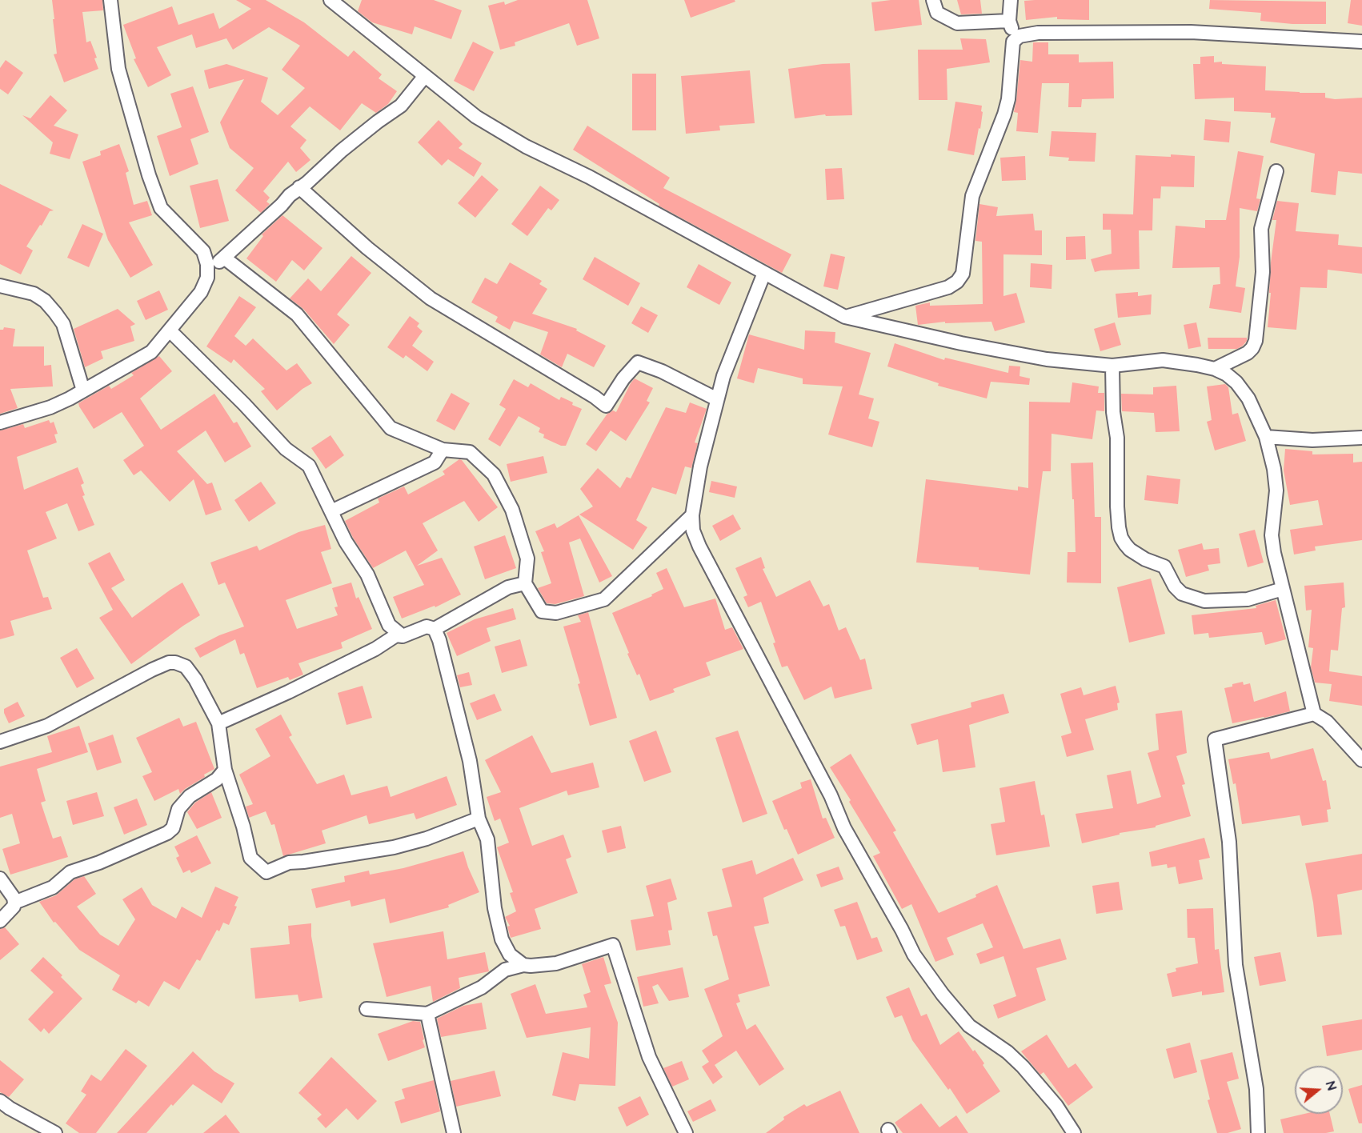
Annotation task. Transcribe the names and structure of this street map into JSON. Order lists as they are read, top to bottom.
{
  "north": "right"
}
